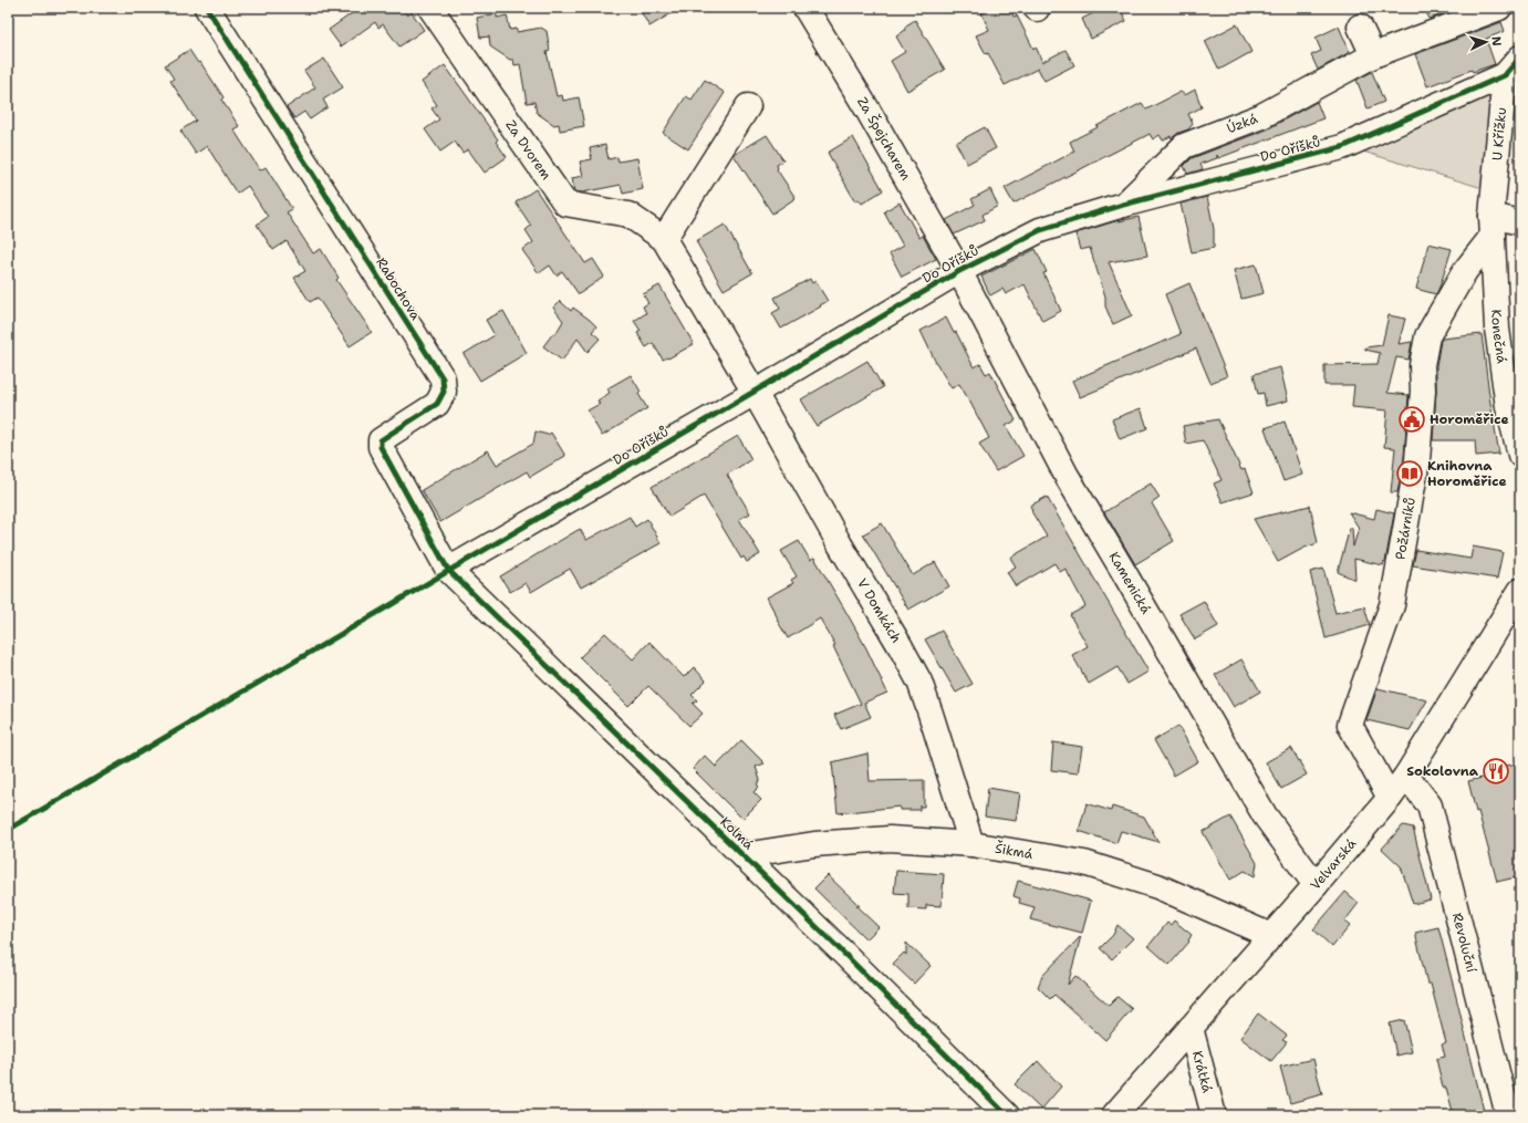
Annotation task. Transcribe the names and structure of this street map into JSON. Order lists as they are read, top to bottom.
{
  "streets": {
    "street": [
      "Úzká",
      "U Křížku",
      "Za Špejcharem",
      "Za Dvorem",
      "Do Oříšků",
      "Rabochova",
      "Konečná",
      "Požárníků",
      "Kamenická",
      "V Domkách",
      "Kolmá",
      "Šikmá",
      "Velvarská",
      "Revoluční",
      "Krátká"
    ]
  },
  "crossings": [
    ["Úzká", "Do Oříšků"],
    ["U Křížku", "Do Oříšků"],
    ["U Křížku", "Konečná"],
    ["U Křížku", "Požárníků"],
    ["Za Špejcharem", "Do Oříšků"],
    ["Za Špejcharem", "Kamenická"],
    ["Za Dvorem", "Do Oříšků"],
    ["Za Dvorem", "V Domkách"],
    ["Do Oříšků", "Rabochova"],
    ["Do Oříšků", "Kamenická"],
    ["Do Oříšků", "V Domkách"],
    ["Do Oříšků", "Kolmá"],
    ["Rabochova", "Kolmá"],
    ["Konečná", "Požárníků"],
    ["Požárníků", "Velvarská"],
    ["Kamenická", "Velvarská"],
    ["V Domkách", "Šikmá"],
    ["Kolmá", "Šikmá"],
    ["Šikmá", "Velvarská"],
    ["Velvarská", "Revoluční"],
    ["Velvarská", "Krátká"]
  ],
  "places": {
    "public building": ["Horoměřice"],
    "library": ["Knihovna Horoměřice"],
    "restaurant": ["Sokolovna"]
  },
  "north": "right"
}
